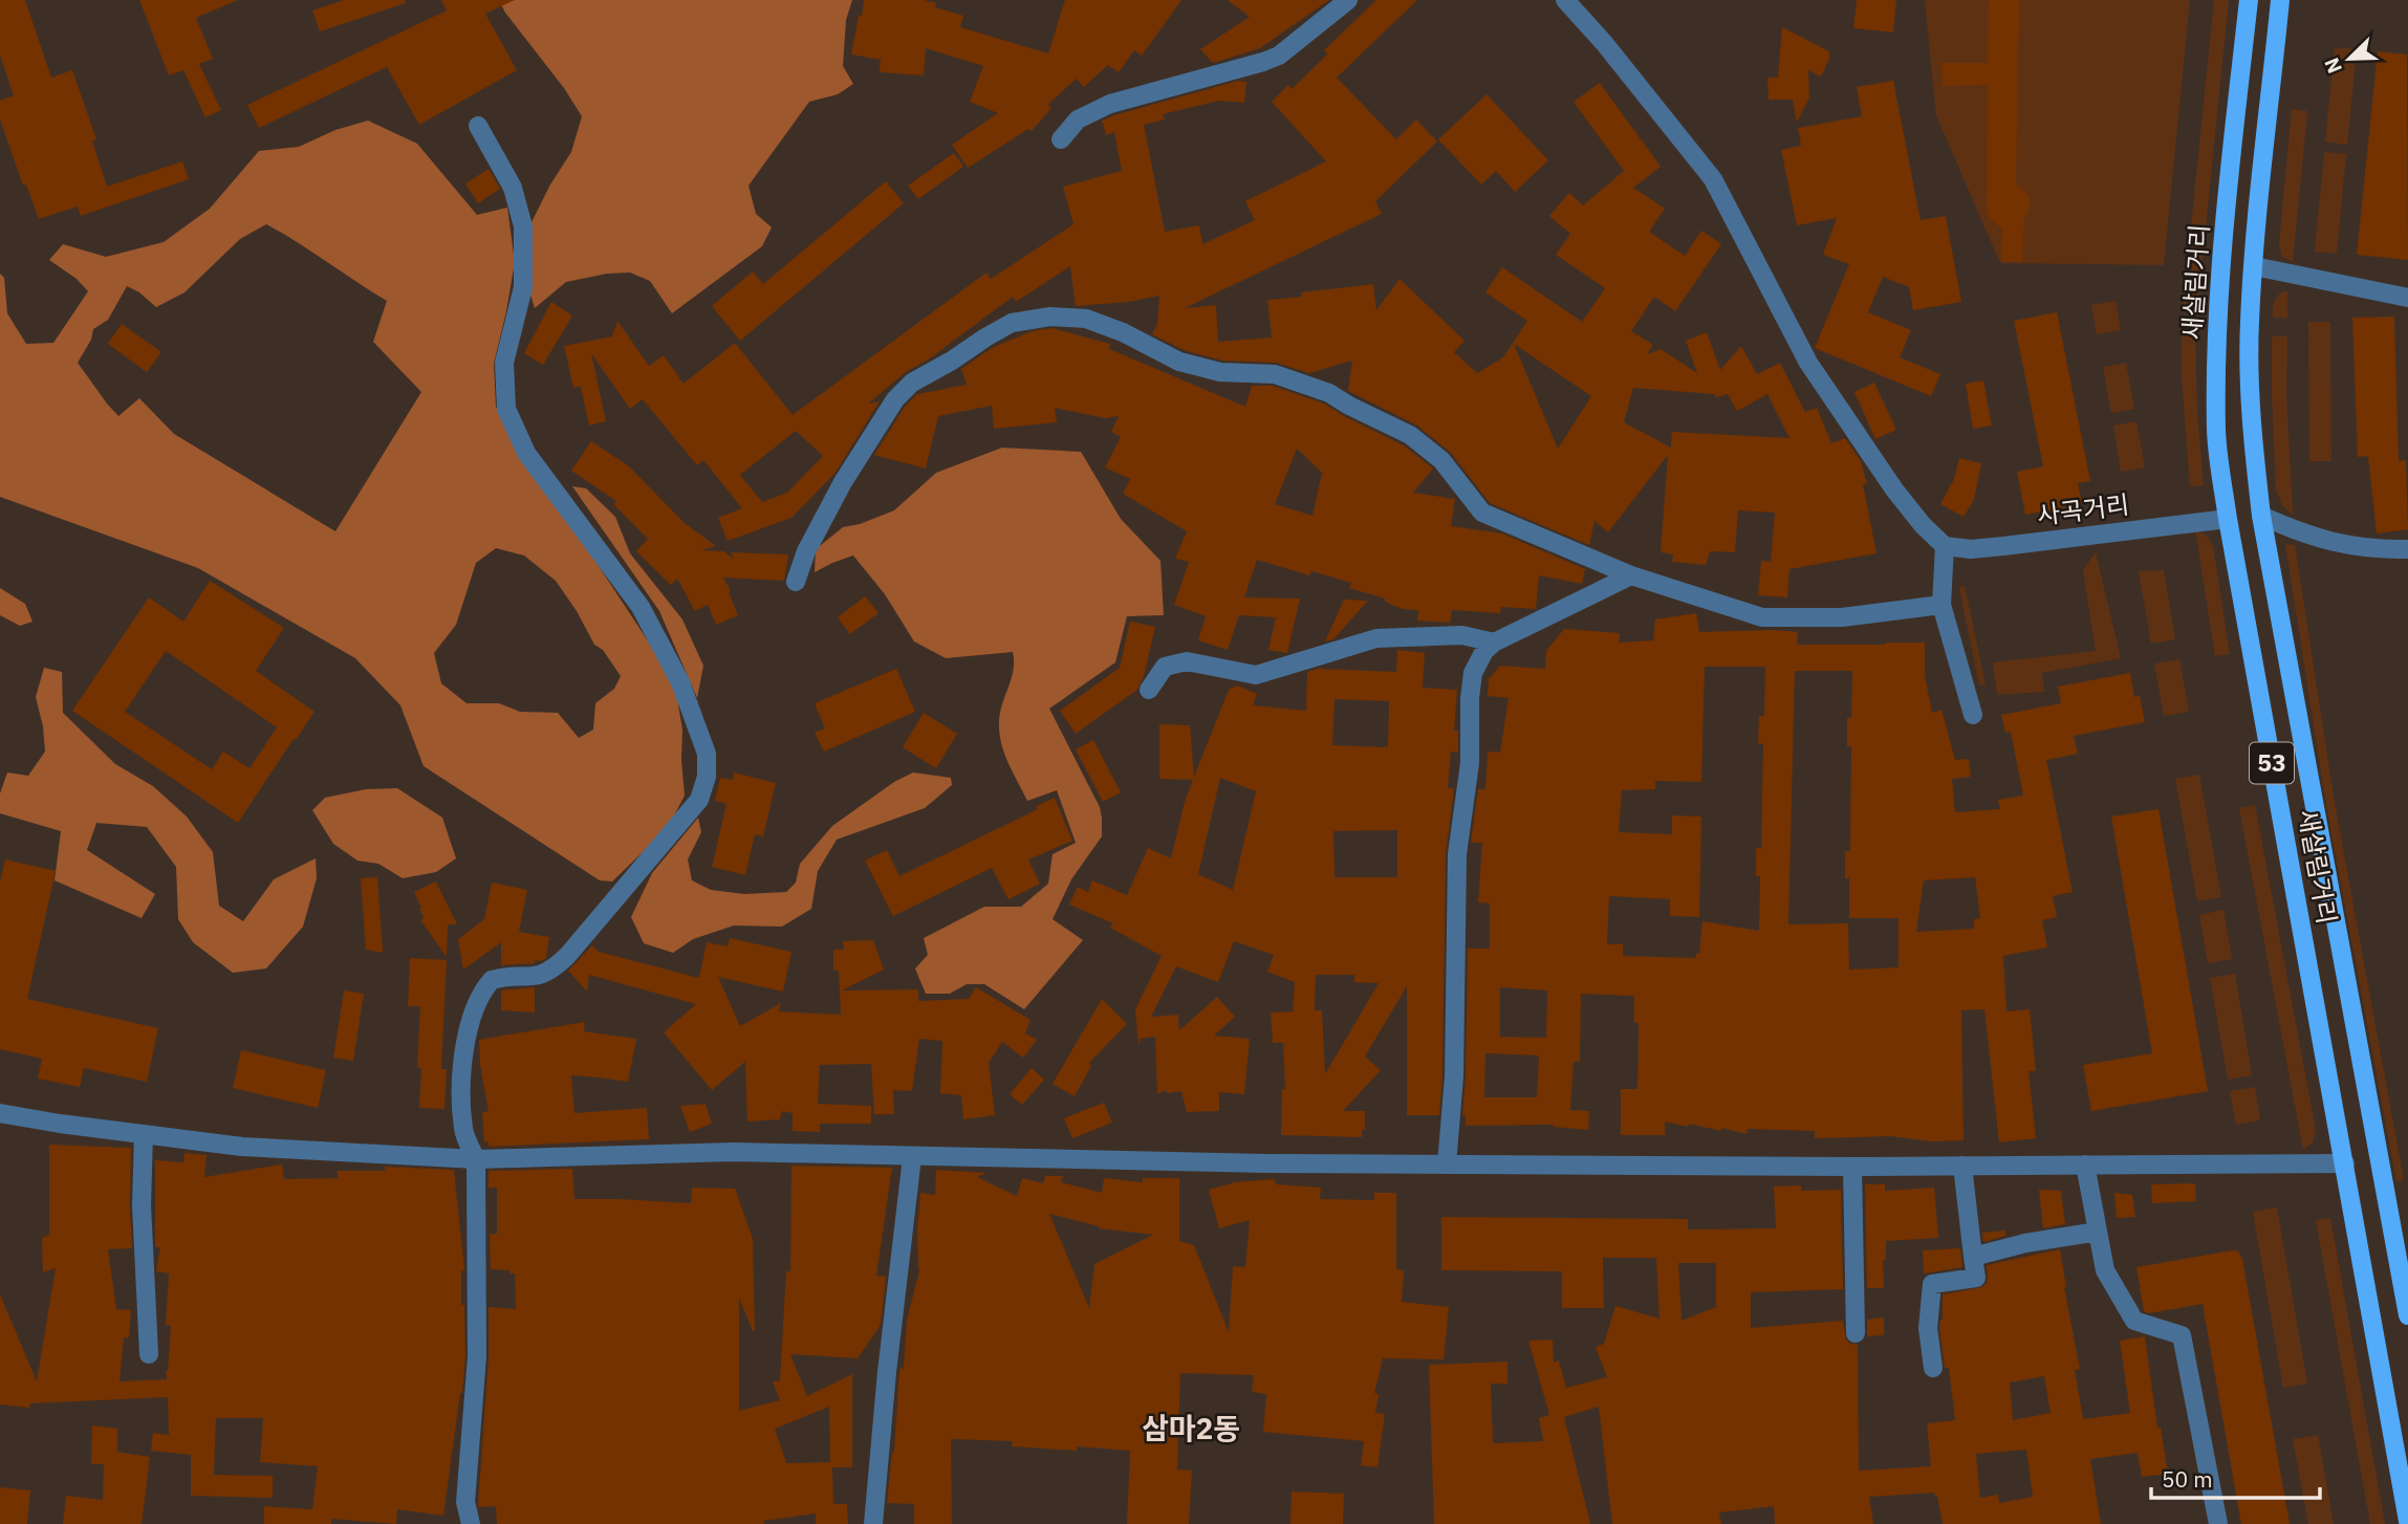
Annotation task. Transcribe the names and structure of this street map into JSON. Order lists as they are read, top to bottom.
{
  "streets": {
    "main road": ["새살림거리", "53"],
    "street": ["사곡거리"]
  },
  "crossings": [
    ["새살림거리", "사곡거리"]
  ],
  "districts": ["삼마2동"],
  "scale_bar": "50 m",
  "north": "bottom left"
}
